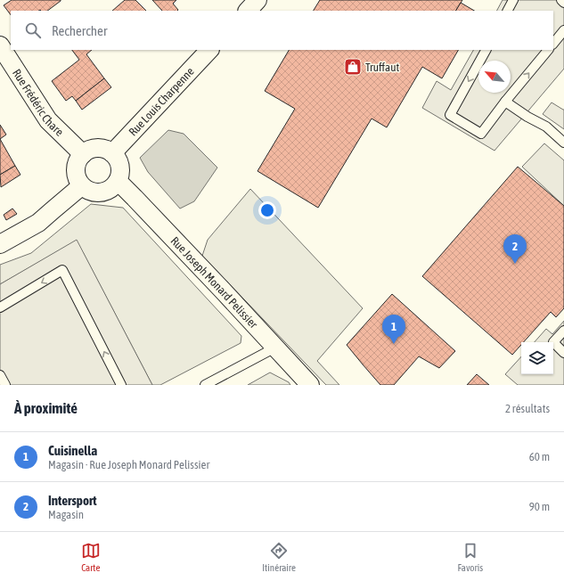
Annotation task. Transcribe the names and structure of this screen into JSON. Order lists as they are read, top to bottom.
{
  "streets": {
    "street": ["Rue Louis Charpenne", "Rue Frédéric Chare", "Rue Joseph Monard Pelissier"]
  },
  "crossings": [
    ["Rue Louis Charpenne", "Rue Frédéric Chare"],
    ["Rue Louis Charpenne", "Rue Joseph Monard Pelissier"],
    ["Rue Frédéric Chare", "Rue Joseph Monard Pelissier"]
  ],
  "places": {
    "shop": ["Truffaut"]
  },
  "north": "top left",
  "page": {
    "search": "Rechercher",
    "pins": ["2", "1"],
    "heading": ["À proximité", "2 résultats"],
    "list": [
      {
        "mark": "1",
        "name": "Cuisinella",
        "note": "Magasin · Rue Joseph Monard Pelissier",
        "value": "60 m"
      },
      {
        "mark": "2",
        "name": "Intersport",
        "note": "Magasin",
        "value": "90 m"
      }
    ],
    "nav": ["Carte", "Itinéraire", "Favoris"]
  }
}
